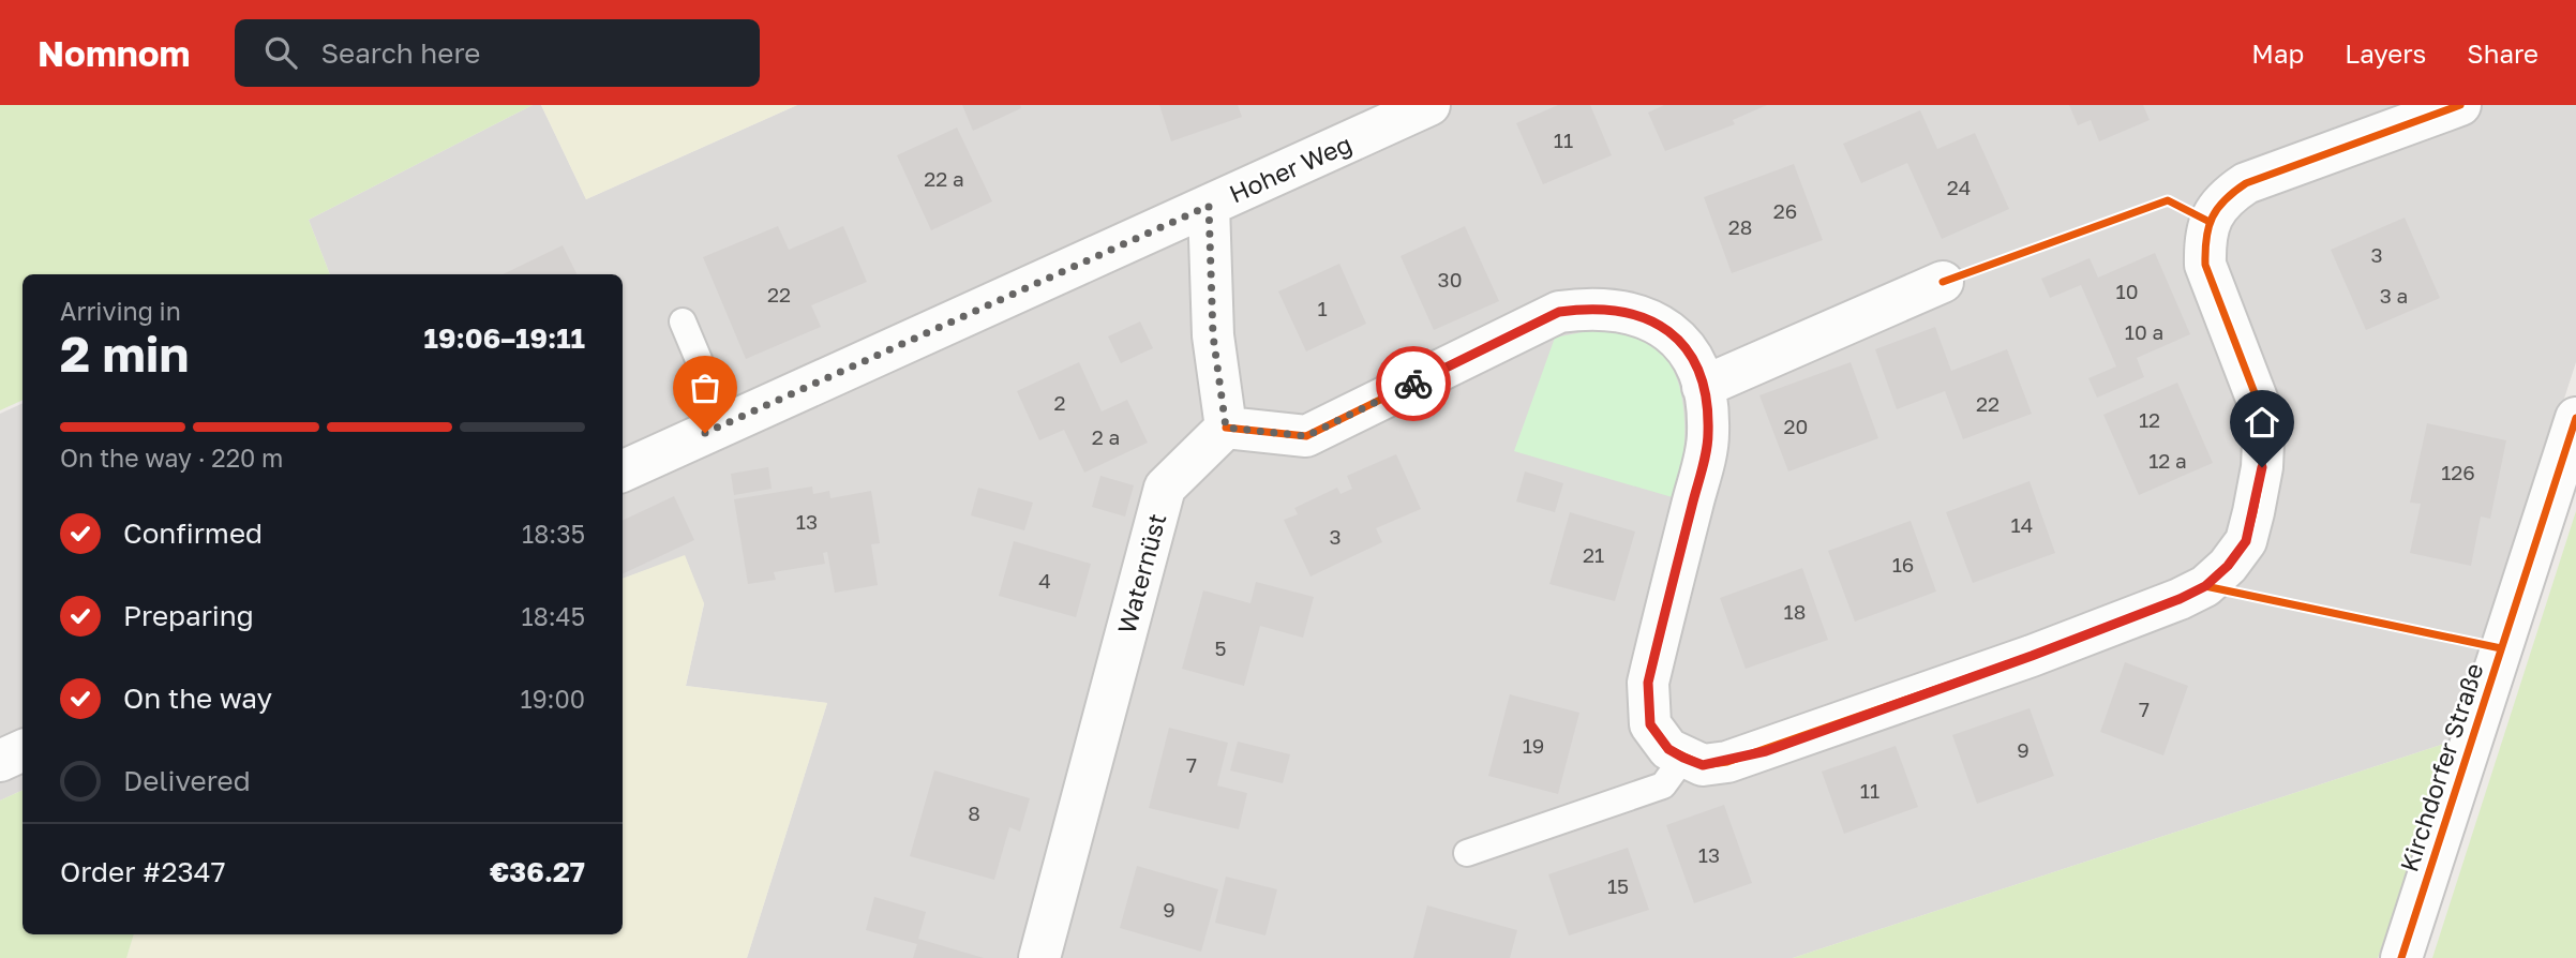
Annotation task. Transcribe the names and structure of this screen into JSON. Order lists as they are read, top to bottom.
{
  "streets": {
    "street": ["Hoher Weg", "Waternüst", "Kirchdorfer Straße"]
  },
  "house_numbers": [
    "11",
    "22 a",
    "24",
    "26",
    "28",
    "3",
    "30",
    "10",
    "22",
    "3 a",
    "1",
    "10 a",
    "2",
    "22",
    "12",
    "20",
    "2 a",
    "12 a",
    "126",
    "13",
    "14",
    "3",
    "21",
    "16",
    "4",
    "18",
    "5",
    "7",
    "19",
    "9",
    "7",
    "11",
    "8",
    "13",
    "15",
    "9"
  ],
  "page": {
    "header": "Nomnom",
    "search": "Search here",
    "nav": ["Map", "Layers", "Share"],
    "heading": ["2 min", "Arriving in", "19:06–19:11"],
    "panel": ["Order #2347", "€36.27"],
    "bar": "On the way · 220 m",
    "list": [
      ["Confirmed", "18:35"],
      ["Preparing", "18:45"],
      ["On the way", "19:00"],
      "Delivered"
    ]
  }
}
